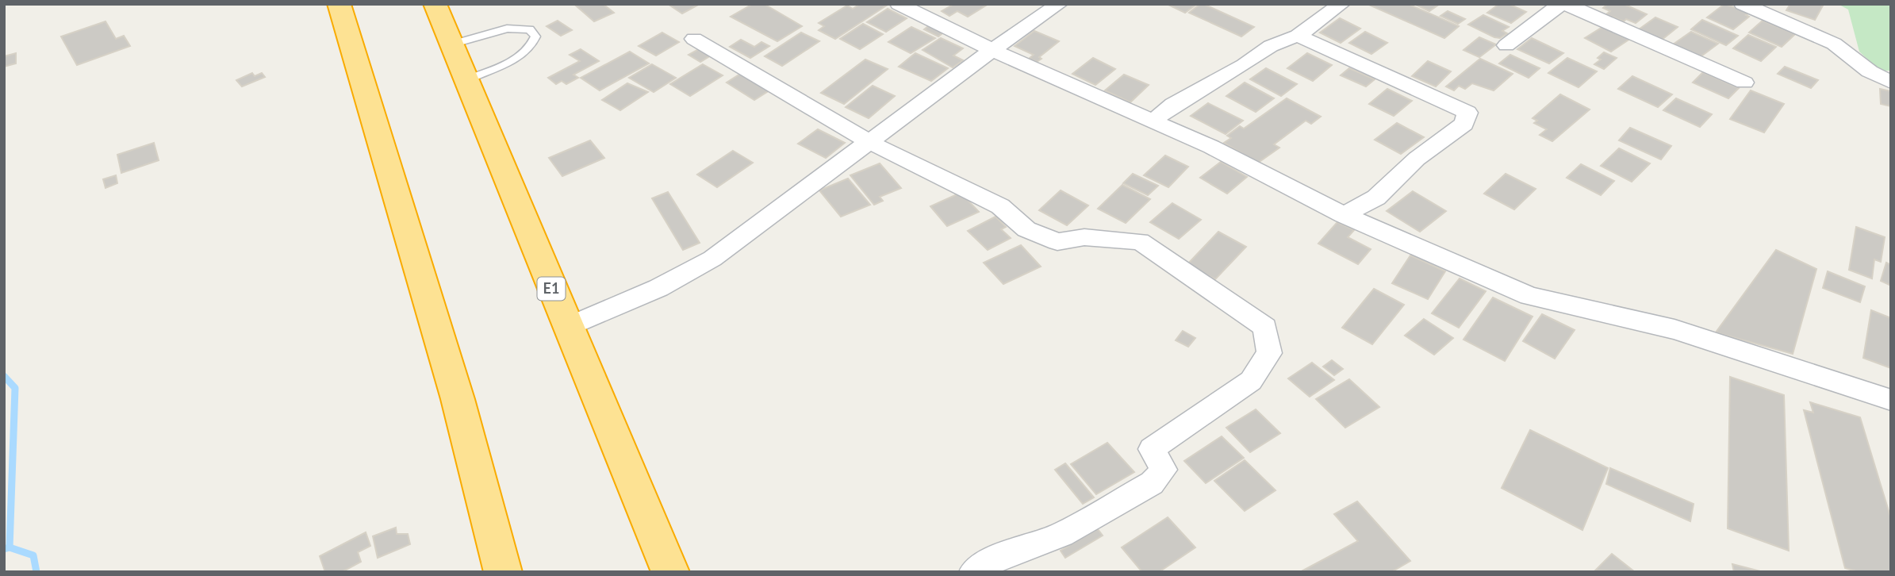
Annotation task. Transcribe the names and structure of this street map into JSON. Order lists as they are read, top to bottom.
{
  "streets": {
    "highway": ["E1"]
  }
}
